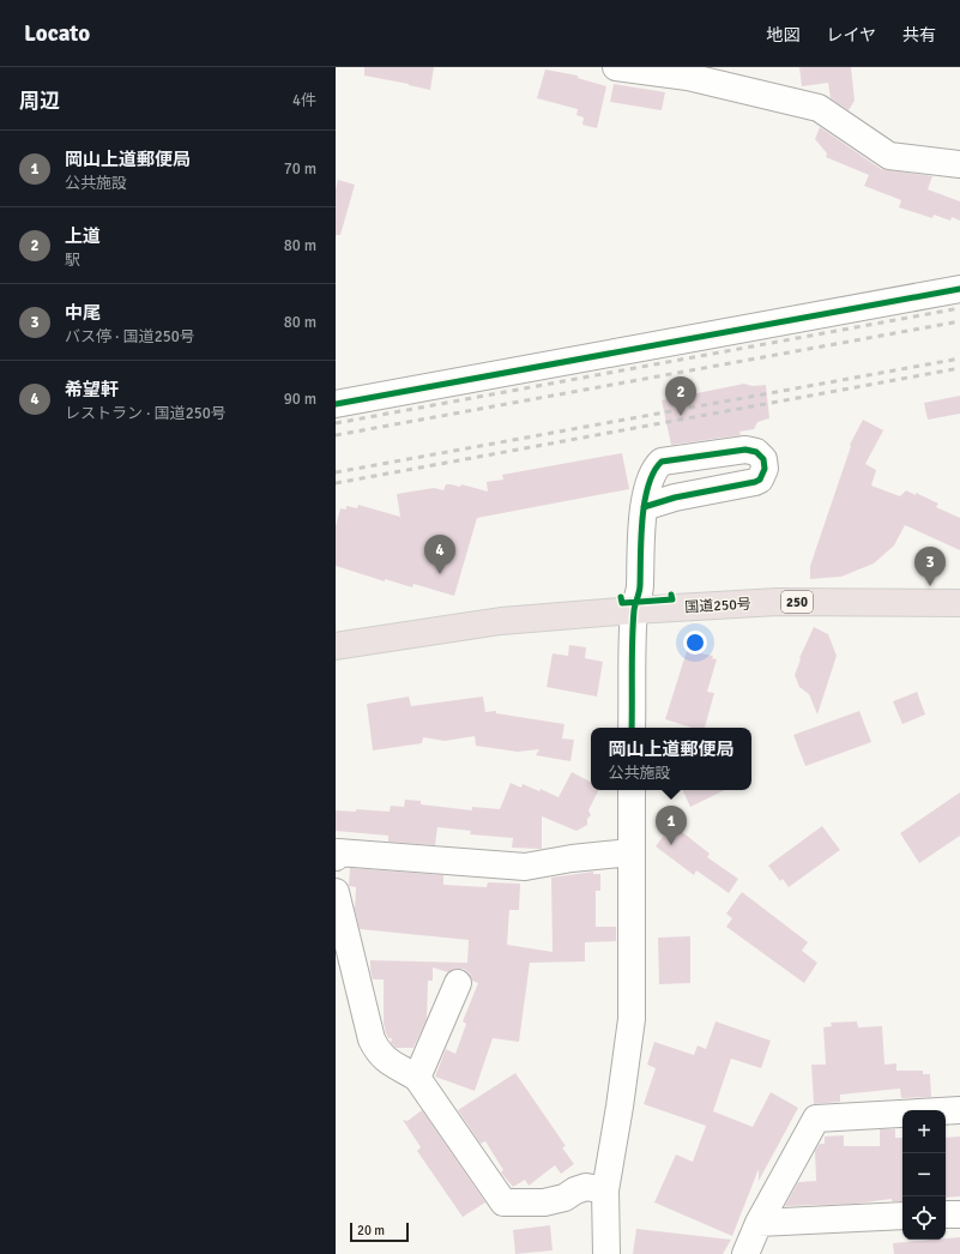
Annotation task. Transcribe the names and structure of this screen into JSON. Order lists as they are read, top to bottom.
{
  "streets": {
    "highway": ["250", "国道250号"]
  },
  "scale_bar": "20 m",
  "page": {
    "header": "Locato",
    "nav": ["地図", "レイヤ", "共有"],
    "heading": ["周辺", "4件"],
    "list": [
      {
        "mark": "1",
        "name": "岡山上道郵便局",
        "note": "公共施設",
        "value": "70 m"
      },
      {
        "mark": "2",
        "name": "上道",
        "note": "駅",
        "value": "80 m"
      },
      {
        "mark": "3",
        "name": "中尾",
        "note": "バス停 · 国道250号",
        "value": "80 m"
      },
      {
        "mark": "4",
        "name": "希望軒",
        "note": "レストラン · 国道250号",
        "value": "90 m"
      }
    ],
    "pins": [
      "2",
      "4",
      "3",
      "1"
    ],
    "popup": ["岡山上道郵便局", "公共施設"],
    "map_buttons": ["+", "−"],
    "scale": "20 m"
  }
}
